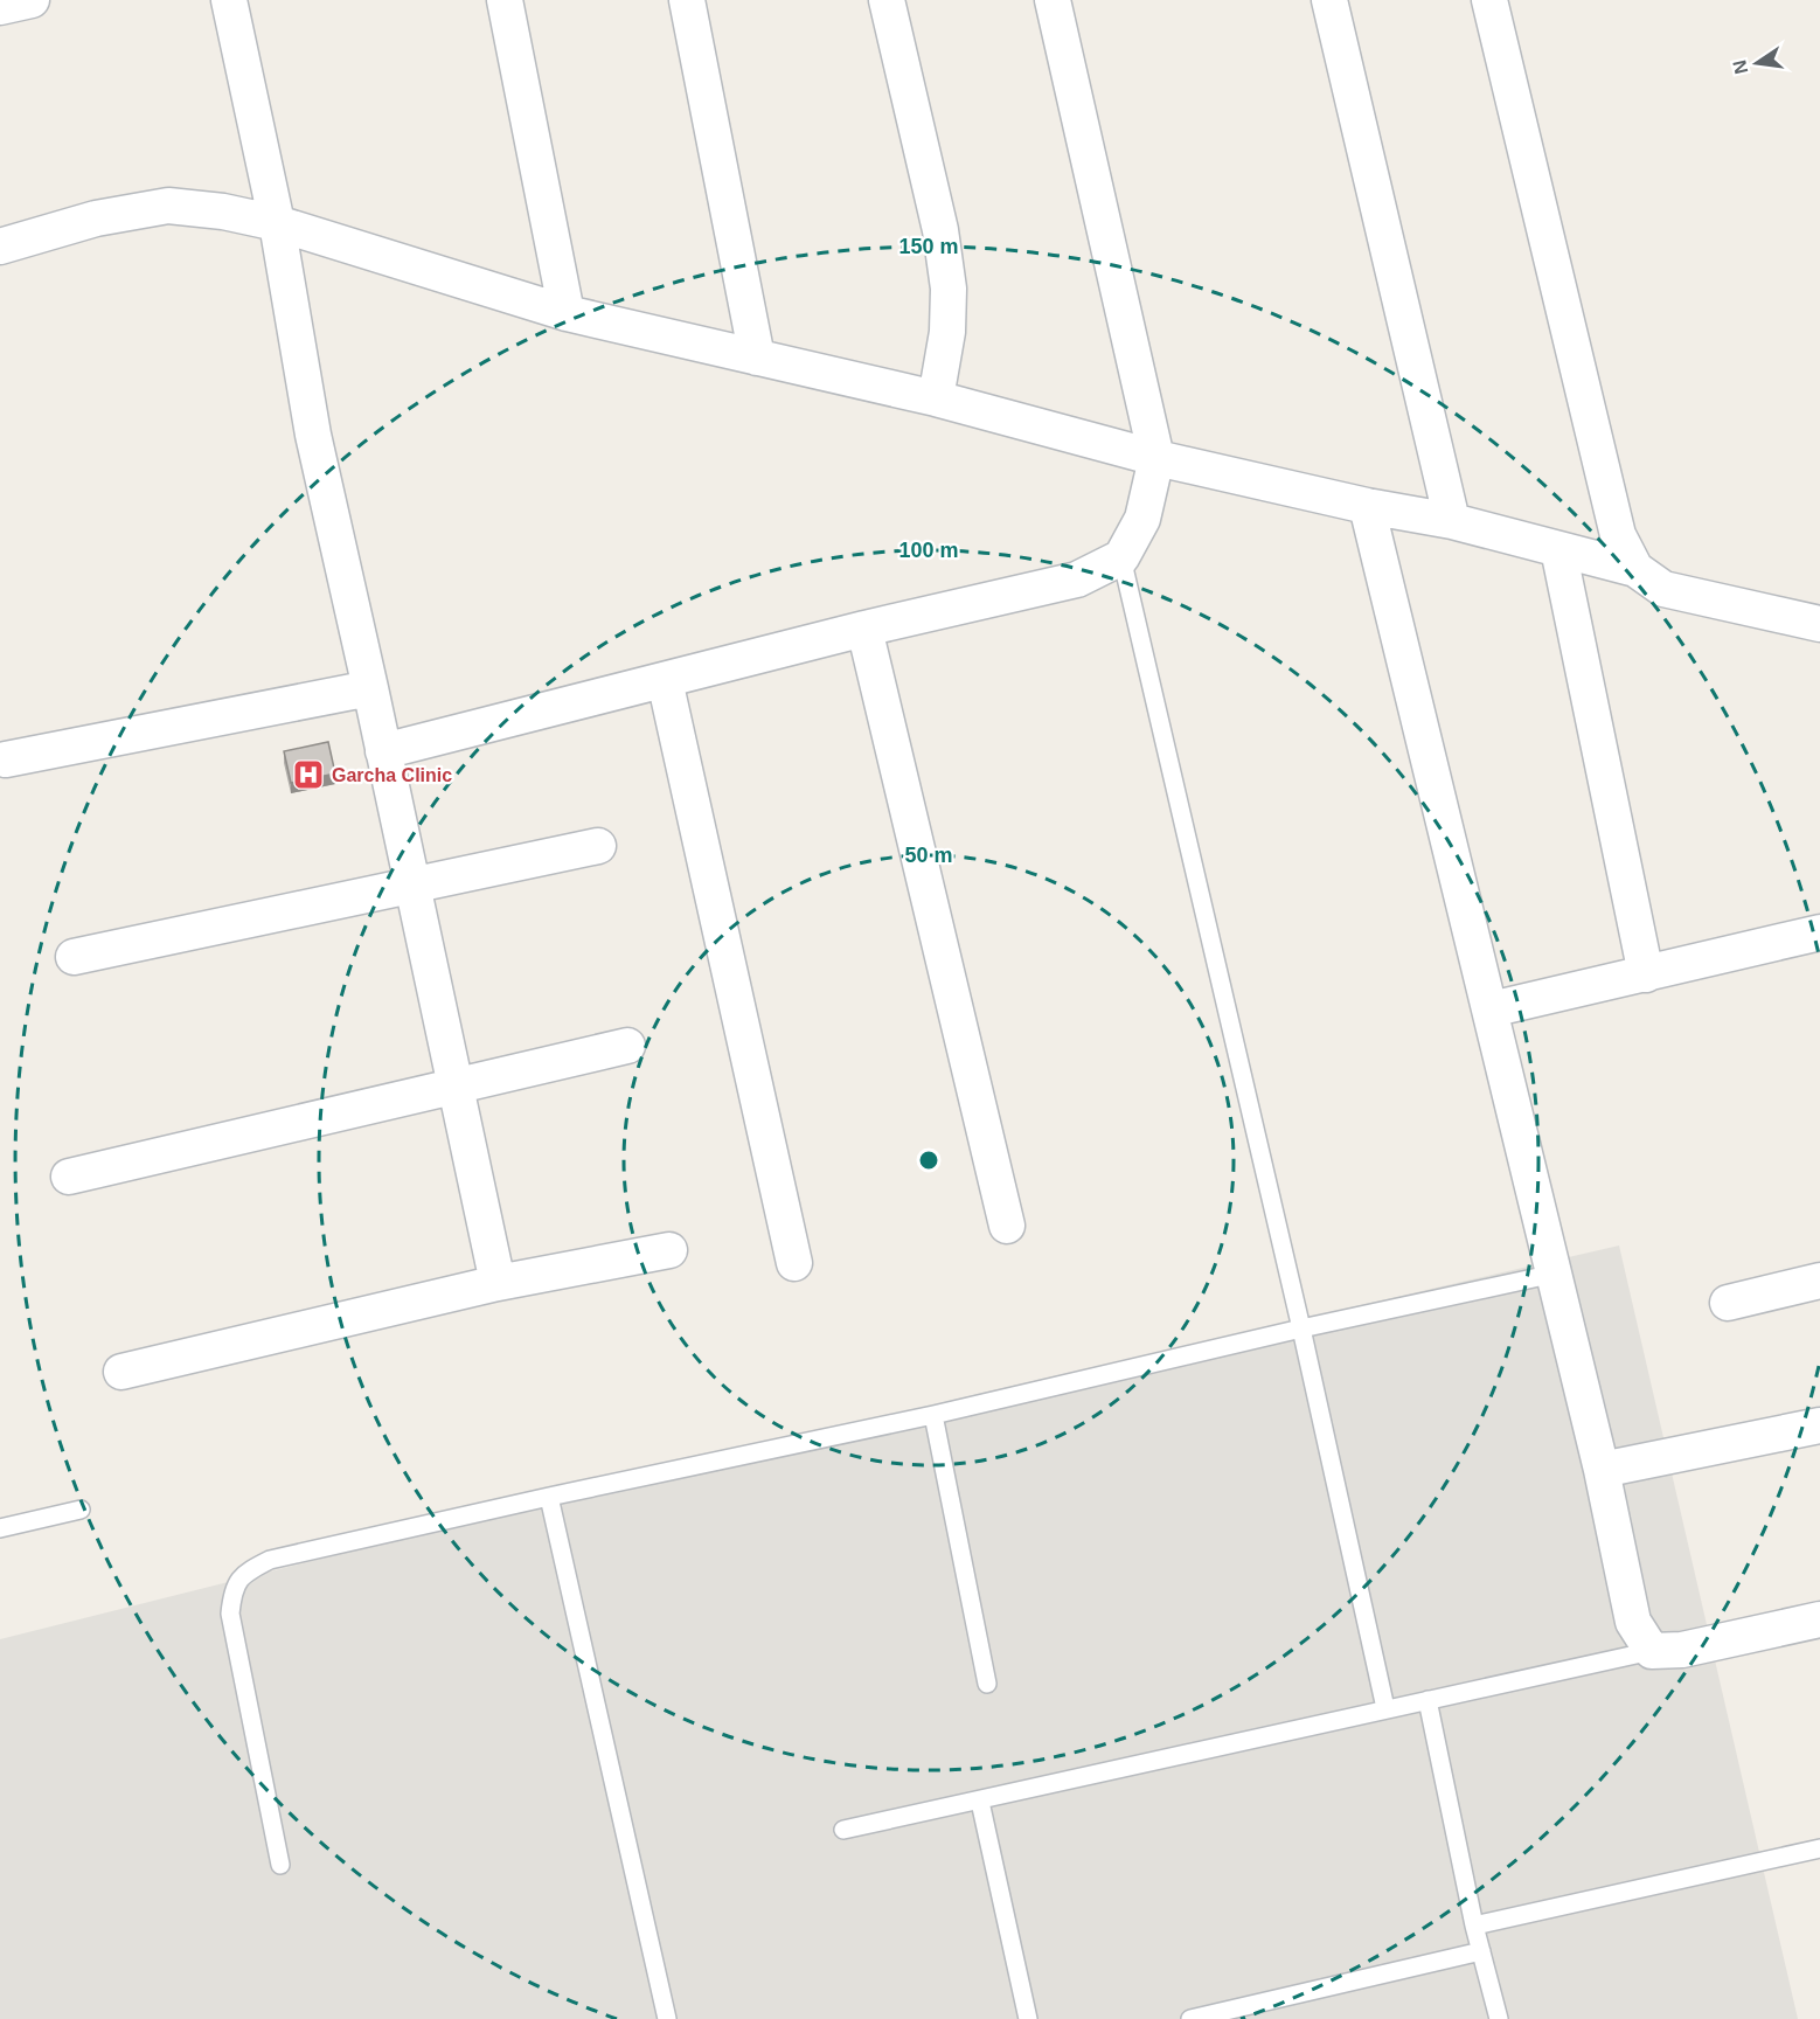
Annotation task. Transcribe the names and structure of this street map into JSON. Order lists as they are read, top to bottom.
{
  "places": {
    "hospital": ["Garcha Clinic"]
  },
  "north": "left",
  "rings": ["150 m", "100 m", "50 m"]
}
